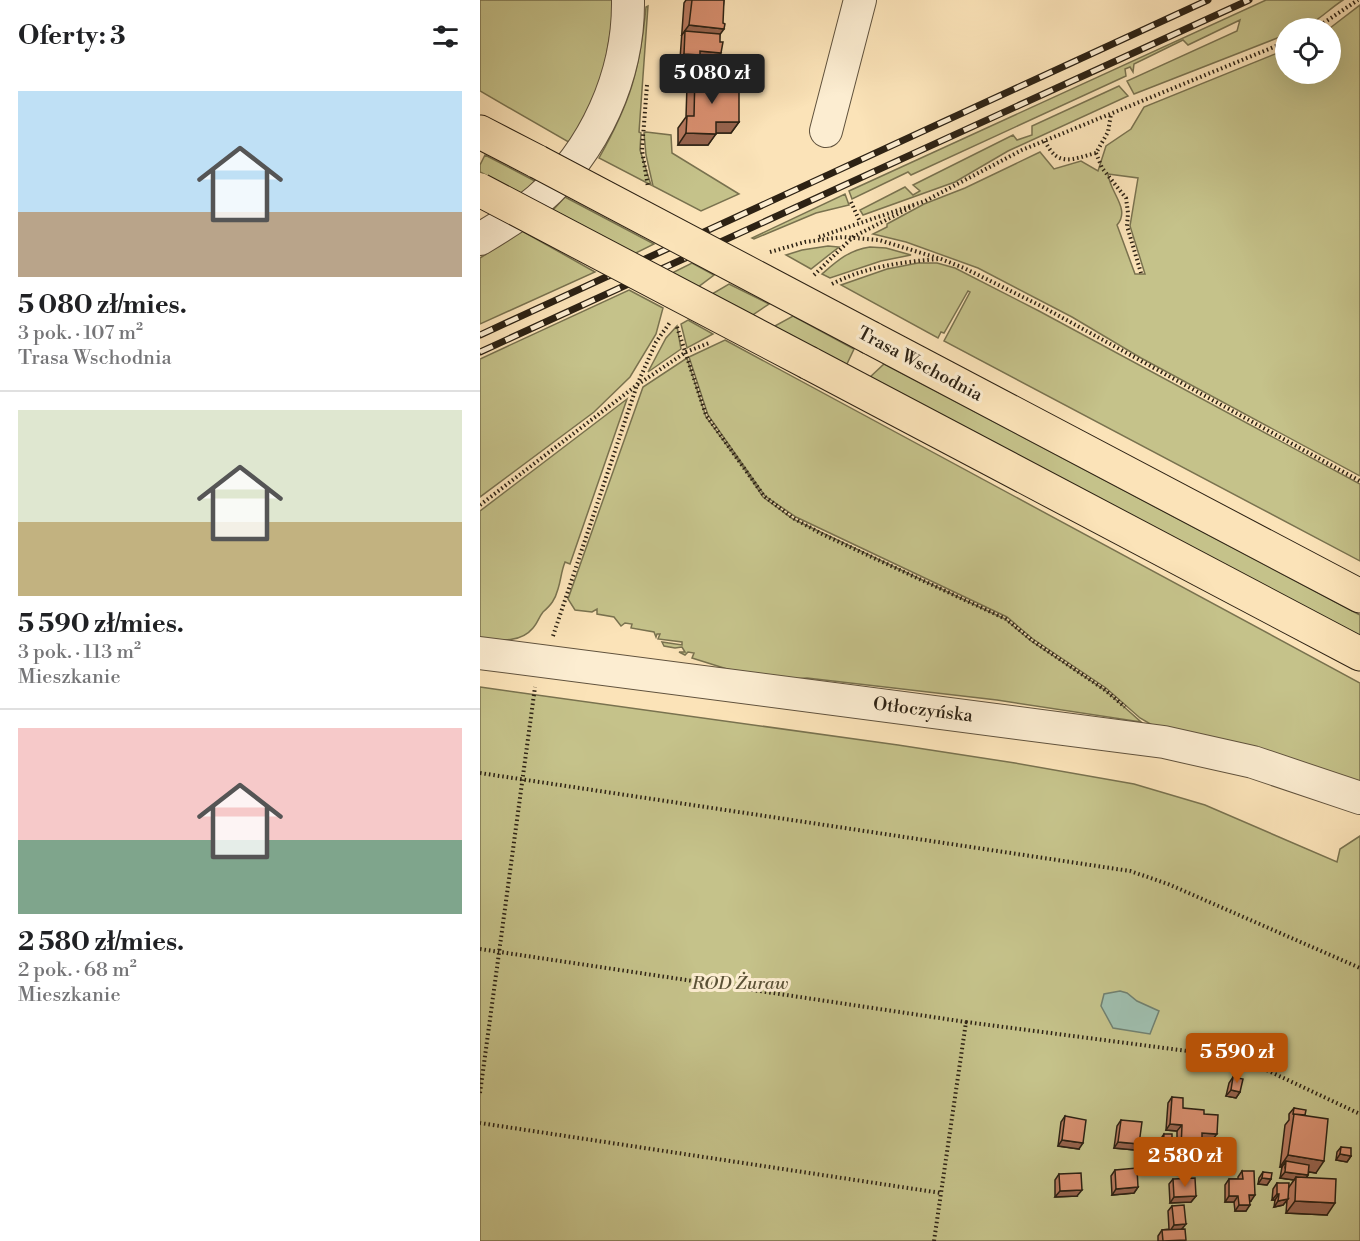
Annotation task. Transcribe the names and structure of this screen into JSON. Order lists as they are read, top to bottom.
{
  "streets": {
    "main road": ["Trasa Wschodnia"],
    "street": ["Otłoczyńska"]
  },
  "parks": ["ROD Żuraw"],
  "page": {
    "heading": "Oferty: 3",
    "price": ["5 080 zł", "5 590 zł", "2 580 zł"],
    "list": [
      {
        "name": "5 080 zł/mies.",
        "note": "3 pok. · 107 m² · Trasa Wschodnia"
      },
      {
        "name": "5 590 zł/mies.",
        "note": "3 pok. · 113 m² · Mieszkanie"
      },
      {
        "name": "2 580 zł/mies.",
        "note": "2 pok. · 68 m² · Mieszkanie"
      }
    ]
  }
}
